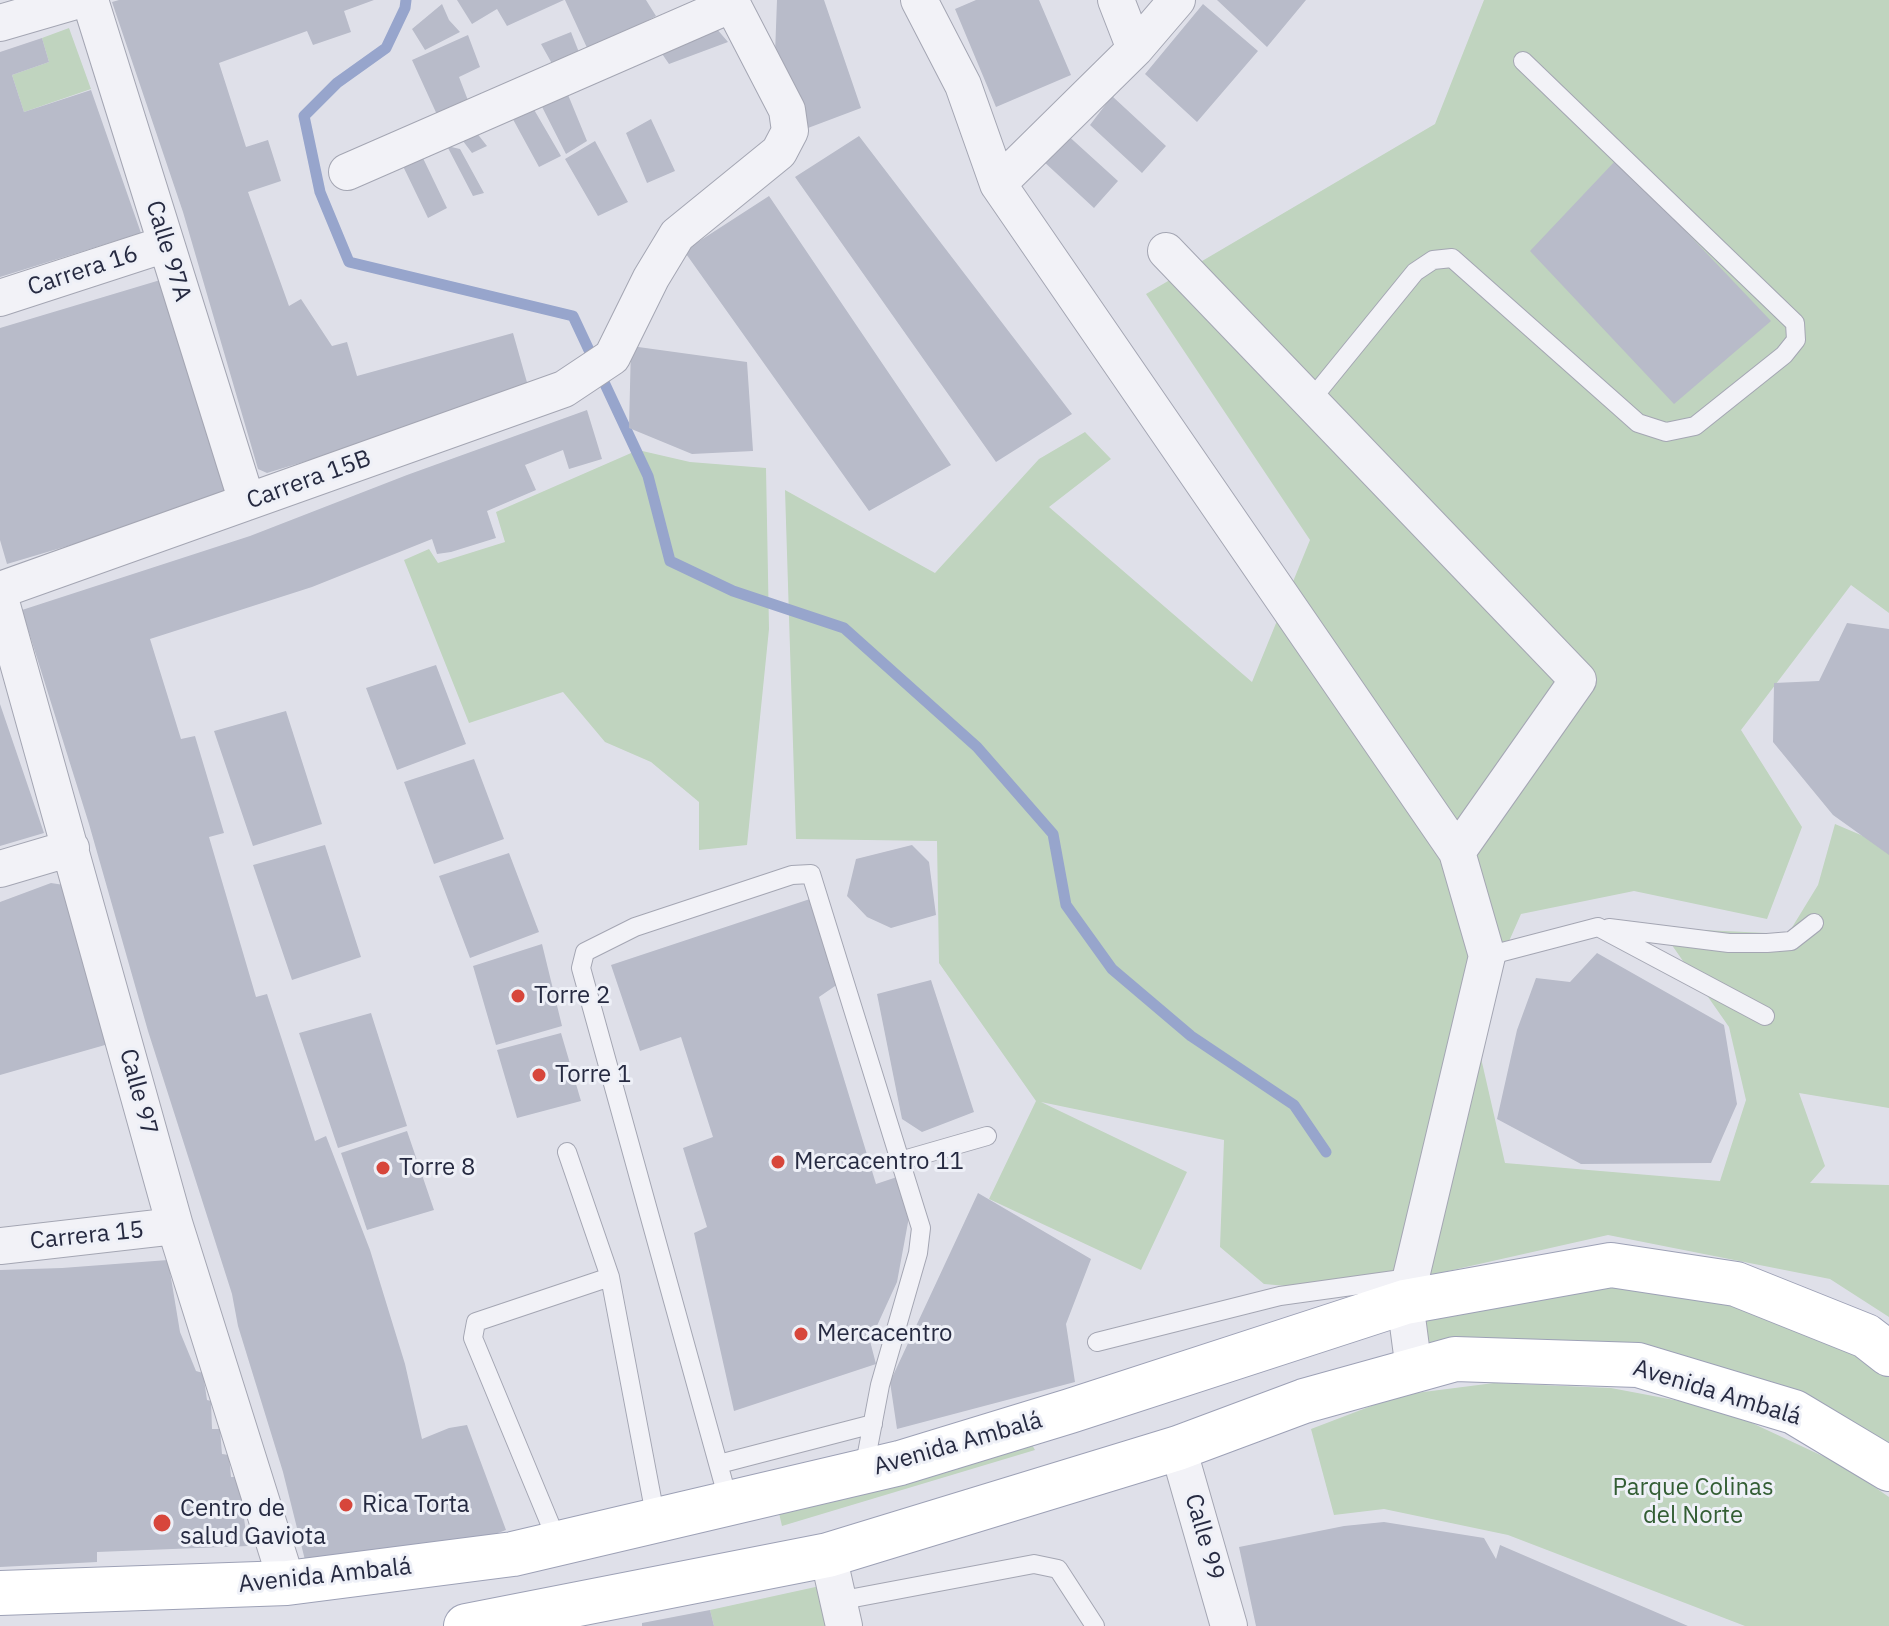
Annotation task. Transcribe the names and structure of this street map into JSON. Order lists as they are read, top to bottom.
{
  "streets": {
    "main road": ["Avenida Ambalá"],
    "street": [
      "Calle 97A",
      "Carrera 16",
      "Carrera 15B",
      "Calle 97",
      "Carrera 15",
      "Calle 99"
    ]
  },
  "crossings": [
    ["Calle 97A", "Carrera 16"],
    ["Calle 97A", "Carrera 15B"],
    ["Calle 97", "Carrera 15"],
    ["Calle 97", "Avenida Ambalá"],
    ["Avenida Ambalá", "Calle 99"]
  ],
  "parks": ["Parque Colinas del Norte"],
  "places": [
    "Torre 2",
    "Torre 1",
    "Mercacentro 11",
    "Torre 8",
    "Mercacentro",
    "Rica Torta",
    "Centro de salud Gaviota"
  ]
}
